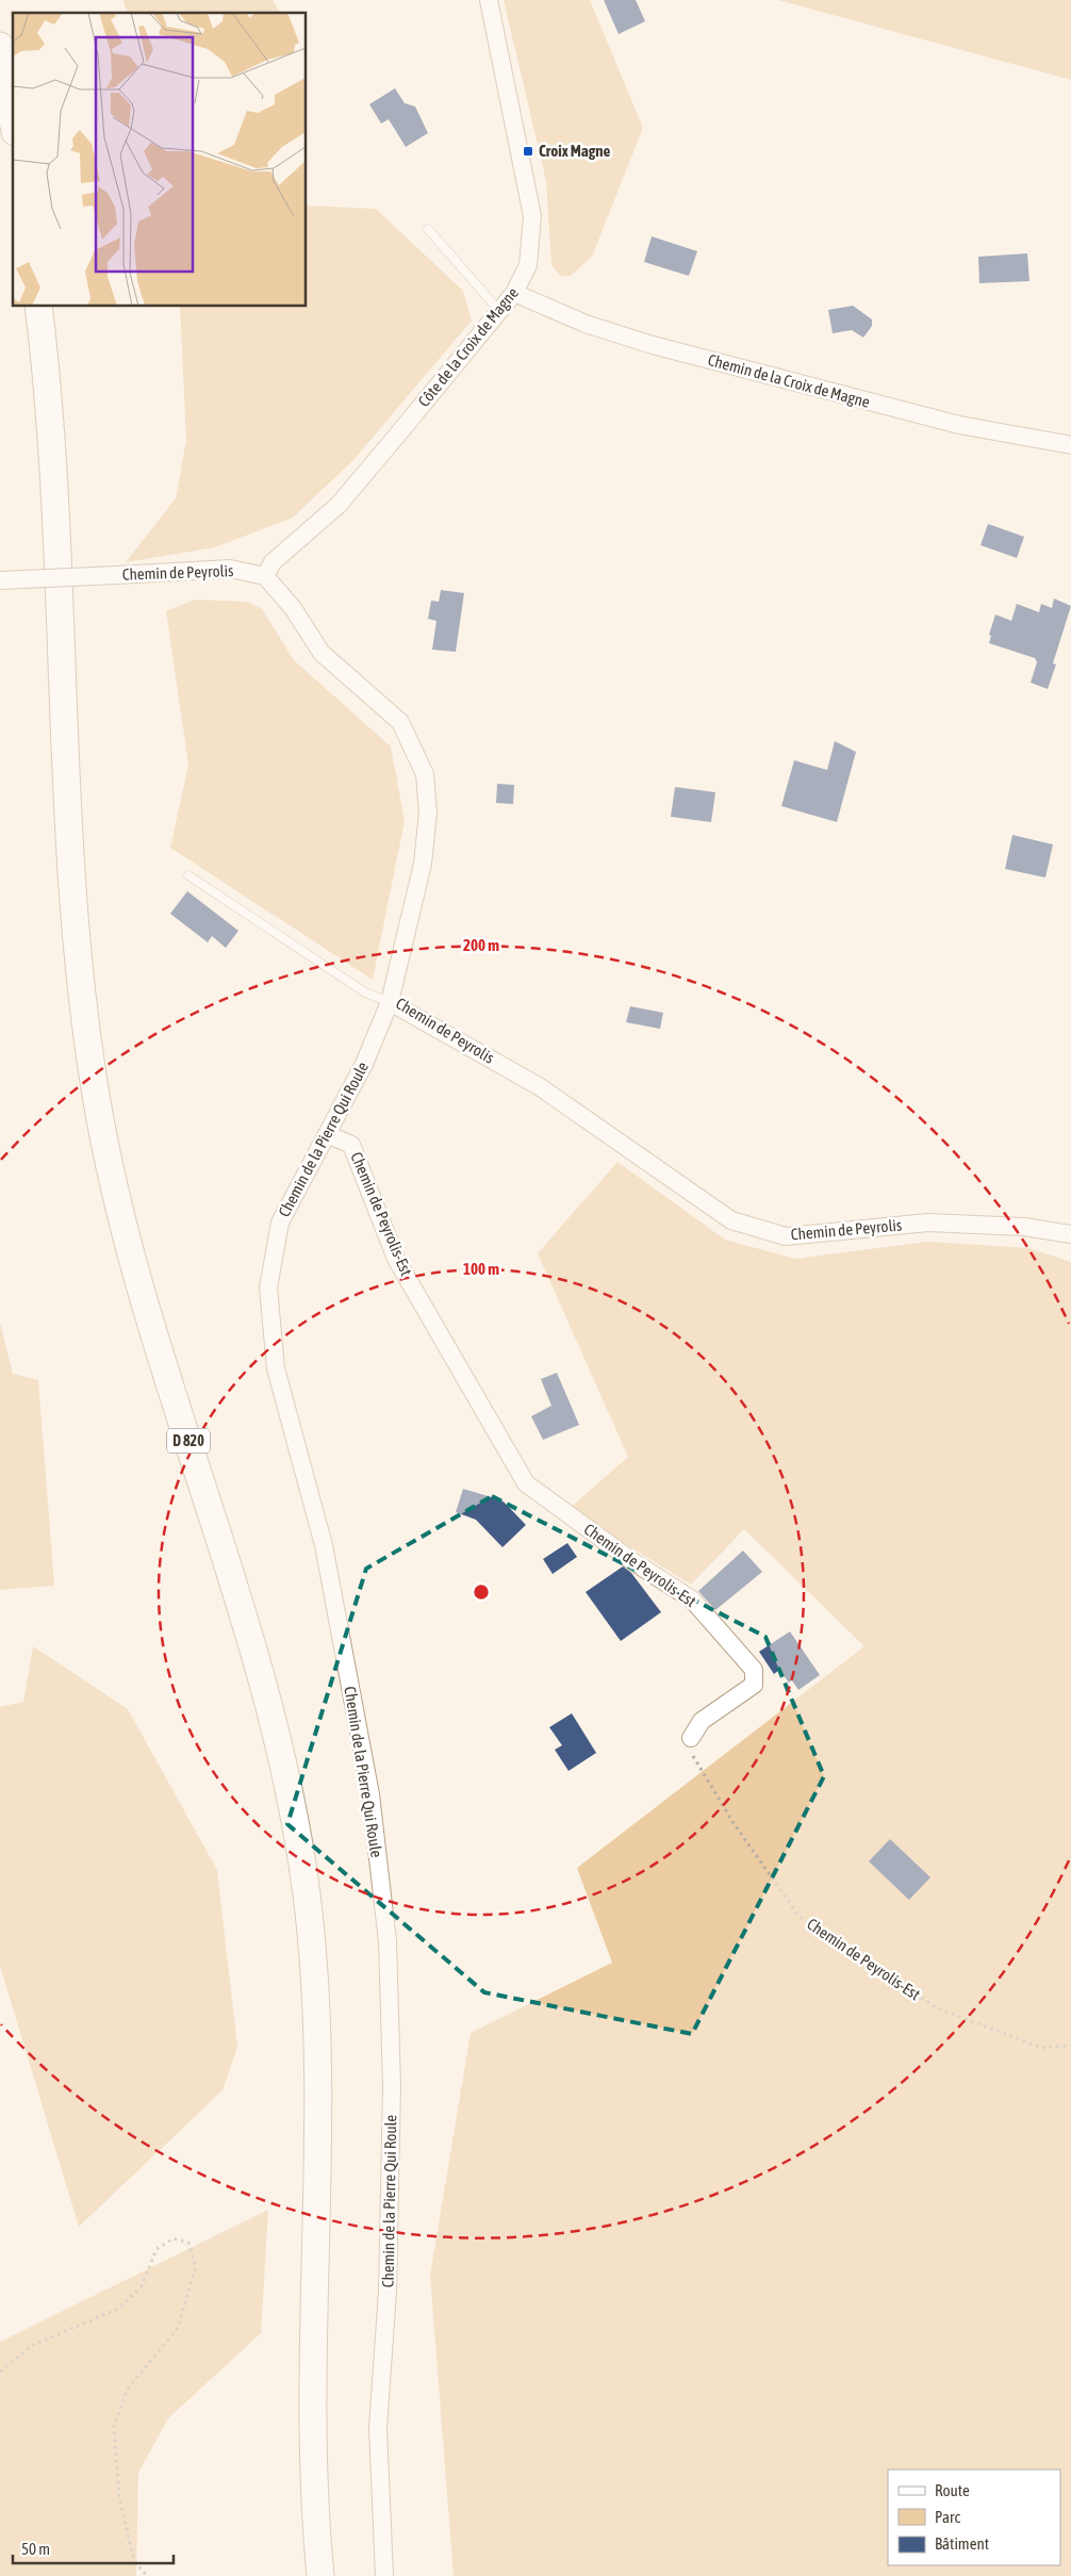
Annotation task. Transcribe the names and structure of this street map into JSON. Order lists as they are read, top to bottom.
{
  "streets": {
    "main road": ["D 820"],
    "street": [
      "Côte de la Croix de Magne",
      "Chemin de la Croix de Magne",
      "Chemin de Peyrolis",
      "Chemin de la Pierre Qui Roule",
      "Chemin de Peyrolis-Est"
    ]
  },
  "crossings": [
    ["Côte de la Croix de Magne", "Chemin de la Croix de Magne"],
    ["Côte de la Croix de Magne", "Chemin de Peyrolis"],
    ["Chemin de Peyrolis", "Chemin de la Pierre Qui Roule"],
    ["Chemin de la Pierre Qui Roule", "Chemin de Peyrolis-Est"]
  ],
  "places": {
    "transit": ["Croix Magne"]
  },
  "legend": ["Route", "Parc", "Bâtiment"],
  "scale_bar": "50 m",
  "rings": ["200 m", "100 m"]
}
